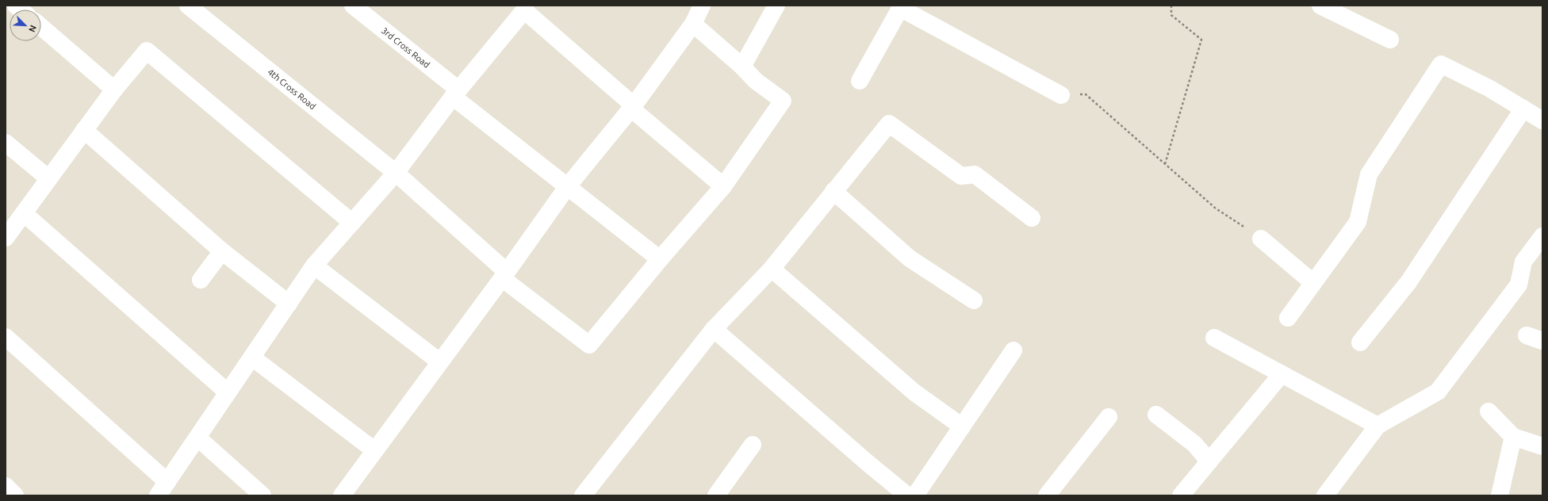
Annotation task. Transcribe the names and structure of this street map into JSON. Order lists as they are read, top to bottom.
{
  "streets": {
    "street": ["3rd Cross Road", "4th Cross Road"]
  },
  "crossings": [
    ["3rd Cross Road", "4th Cross Road"]
  ],
  "north": "bottom right"
}
